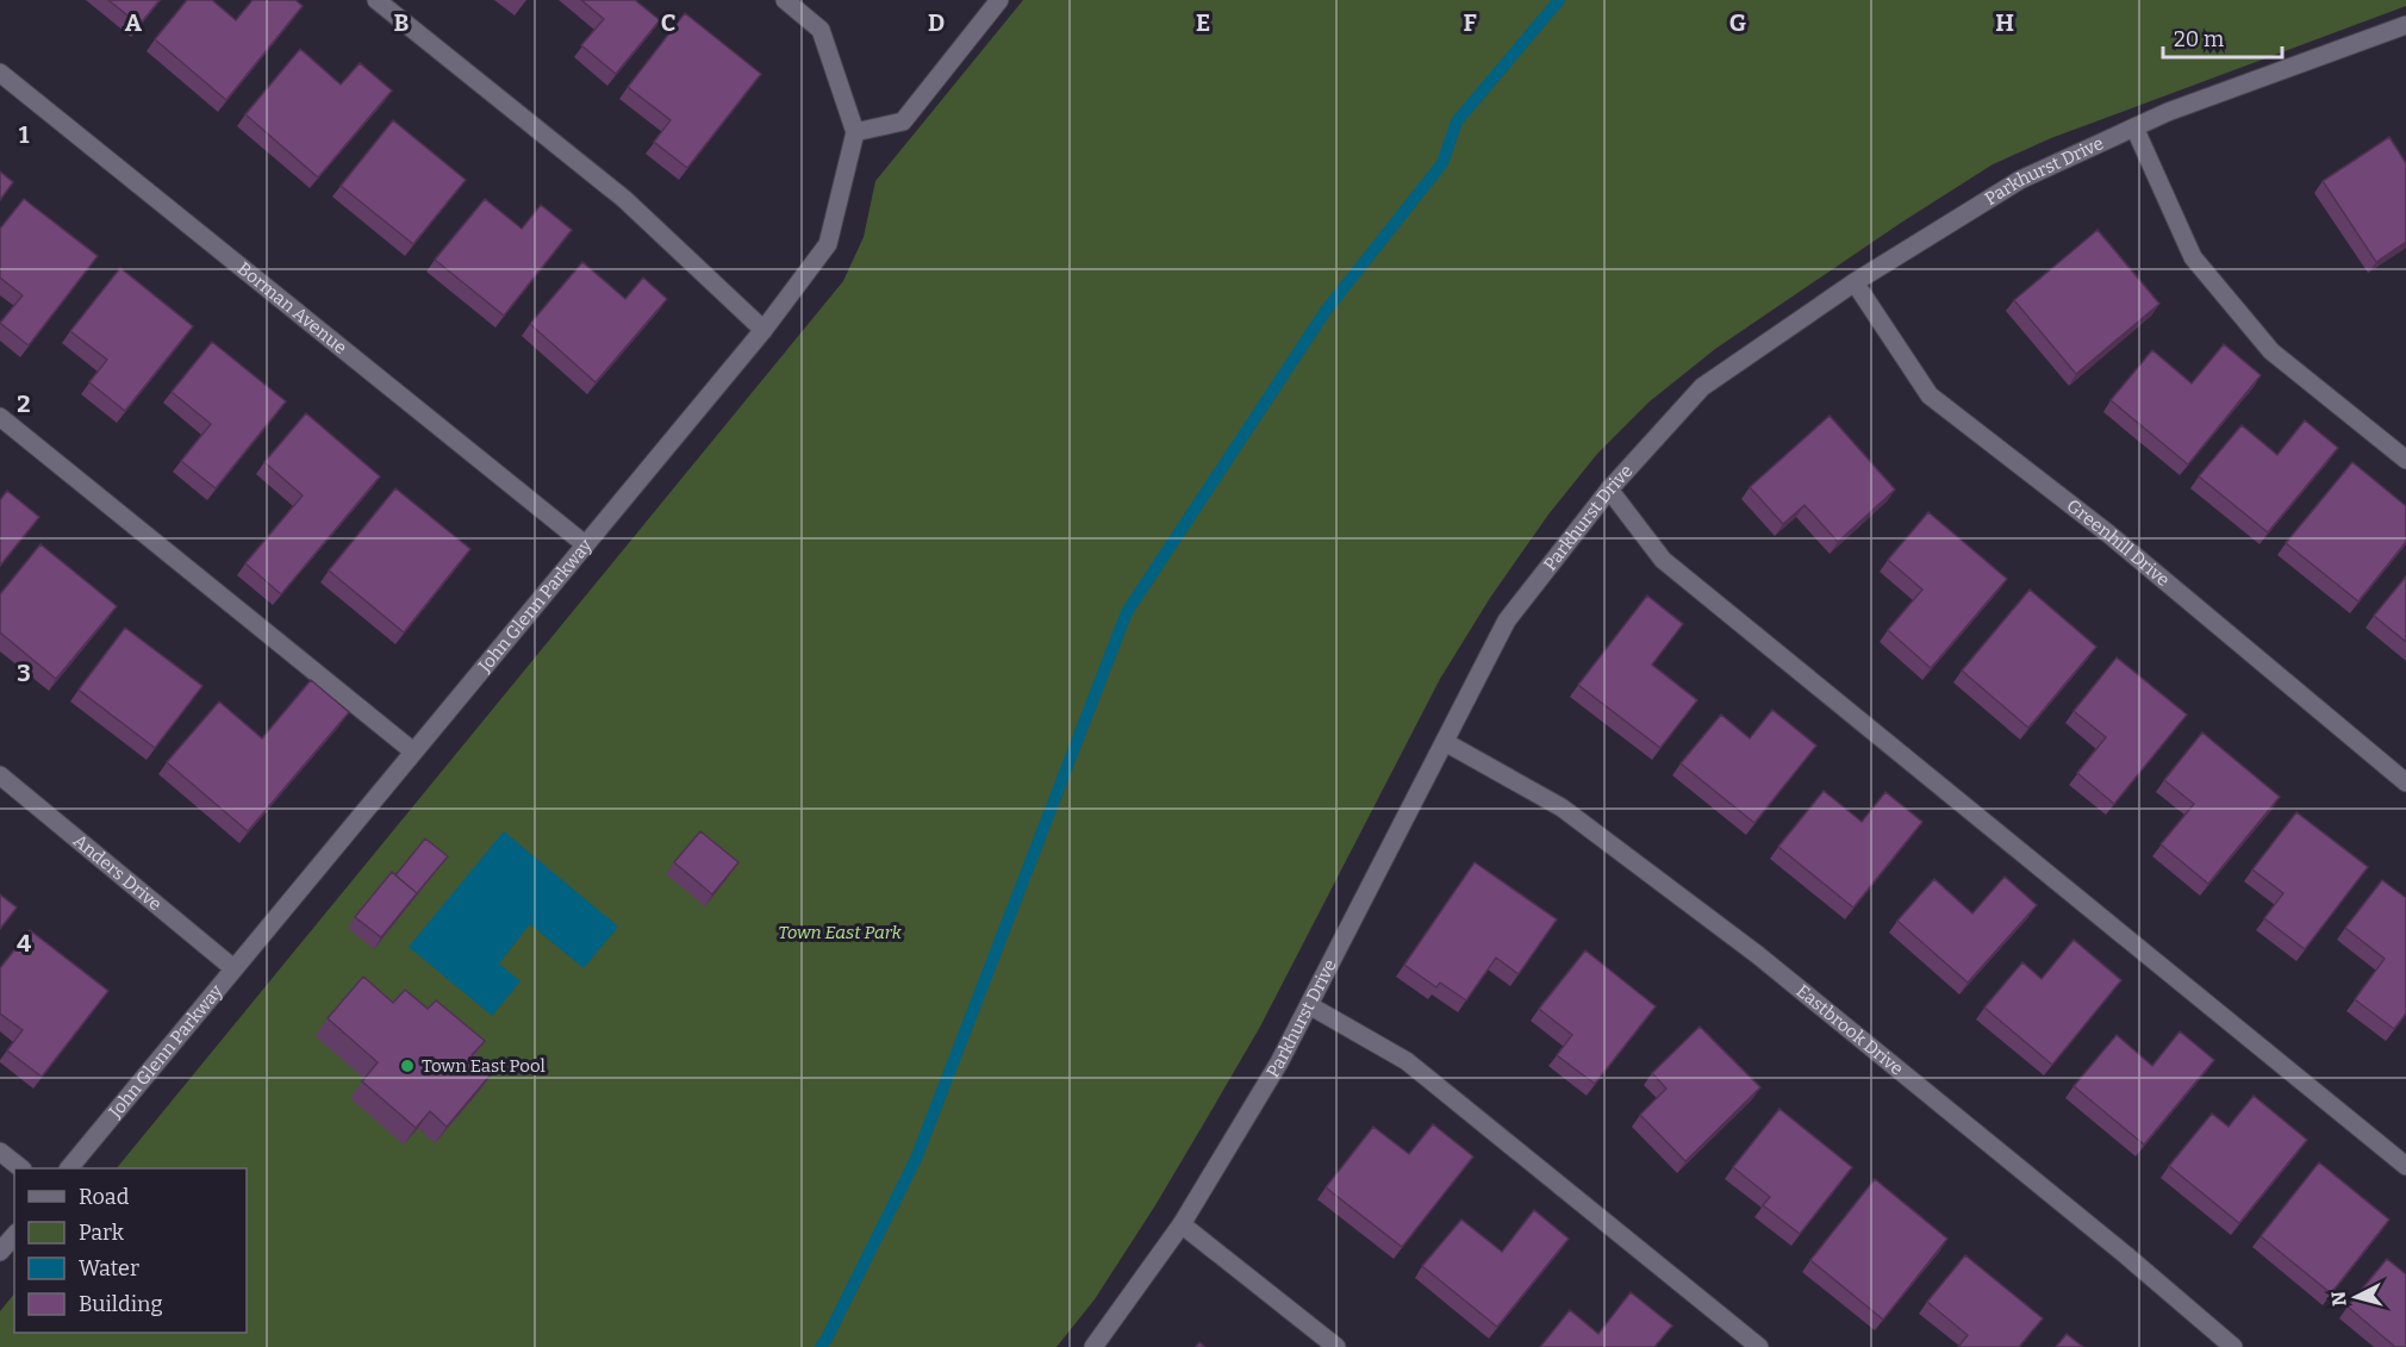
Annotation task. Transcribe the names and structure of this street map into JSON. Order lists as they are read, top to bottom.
{
  "streets": {
    "street": [
      "Parkhurst Drive",
      "Borman Avenue",
      "Greenhill Drive",
      "John Glenn Parkway",
      "Anders Drive",
      "Eastbrook Drive"
    ]
  },
  "crossings": [
    ["Parkhurst Drive", "Greenhill Drive"],
    ["Parkhurst Drive", "Eastbrook Drive"],
    ["Borman Avenue", "John Glenn Parkway"],
    ["John Glenn Parkway", "Anders Drive"]
  ],
  "parks": ["Town East Park"],
  "places": ["Town East Pool"],
  "legend": [
    "Road",
    "Park",
    "Water",
    "Building"
  ],
  "scale_bar": "20 m",
  "north": "left",
  "grid": {
    "columns": [
      "A",
      "B",
      "C",
      "D",
      "E",
      "F",
      "G",
      "H"
    ],
    "rows": [
      "1",
      "2",
      "3",
      "4"
    ]
  }
}
